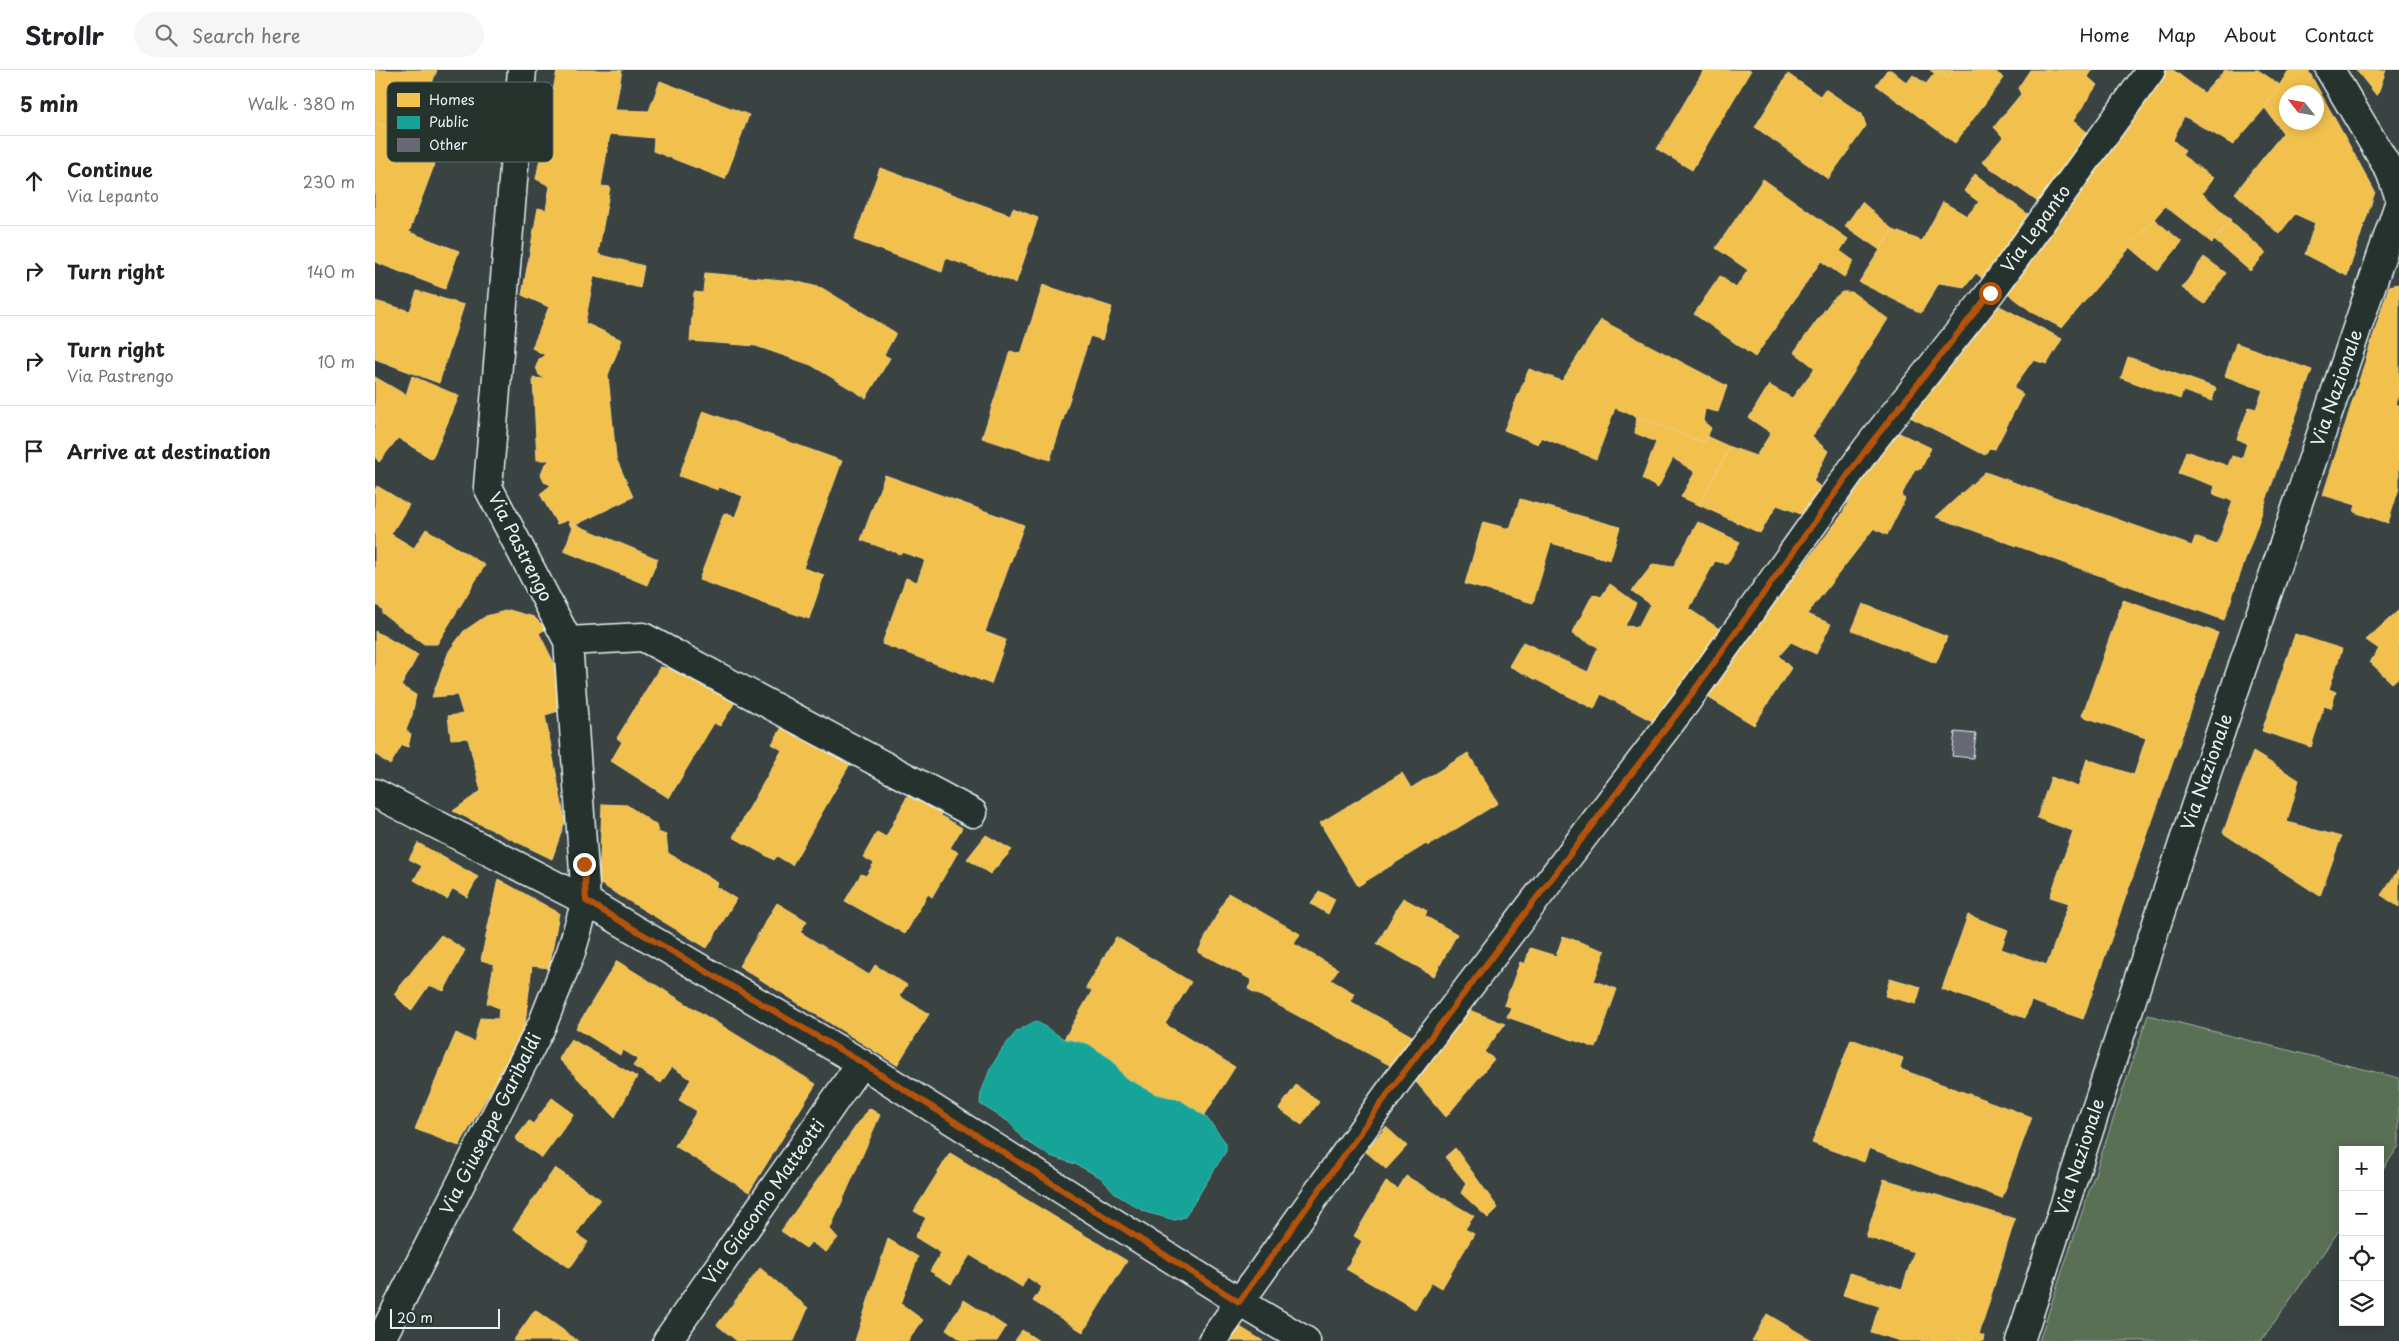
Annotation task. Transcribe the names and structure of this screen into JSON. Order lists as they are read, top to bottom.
{
  "streets": {
    "street": [
      "Via Lepanto",
      "Via Nazionale",
      "Via Pastrengo",
      "Via Giuseppe Garibaldi",
      "Via Giacomo Matteotti"
    ]
  },
  "crossings": [
    ["Via Pastrengo", "Via Giuseppe Garibaldi"]
  ],
  "legend": ["Homes", "Public", "Other"],
  "scale_bar": "20 m",
  "north": "top left",
  "page": {
    "header": "Strollr",
    "search": "Search here",
    "nav": [
      "Home",
      "Map",
      "About",
      "Contact"
    ],
    "heading": ["5 min", "Walk · 380 m"],
    "list": [
      ["Continue", "Via Lepanto", "230 m"],
      ["Turn right", "140 m"],
      ["Turn right", "Via Pastrengo", "10 m"],
      "Arrive at destination"
    ],
    "map_buttons": ["+", "−"],
    "scale": "20 m"
  }
}
